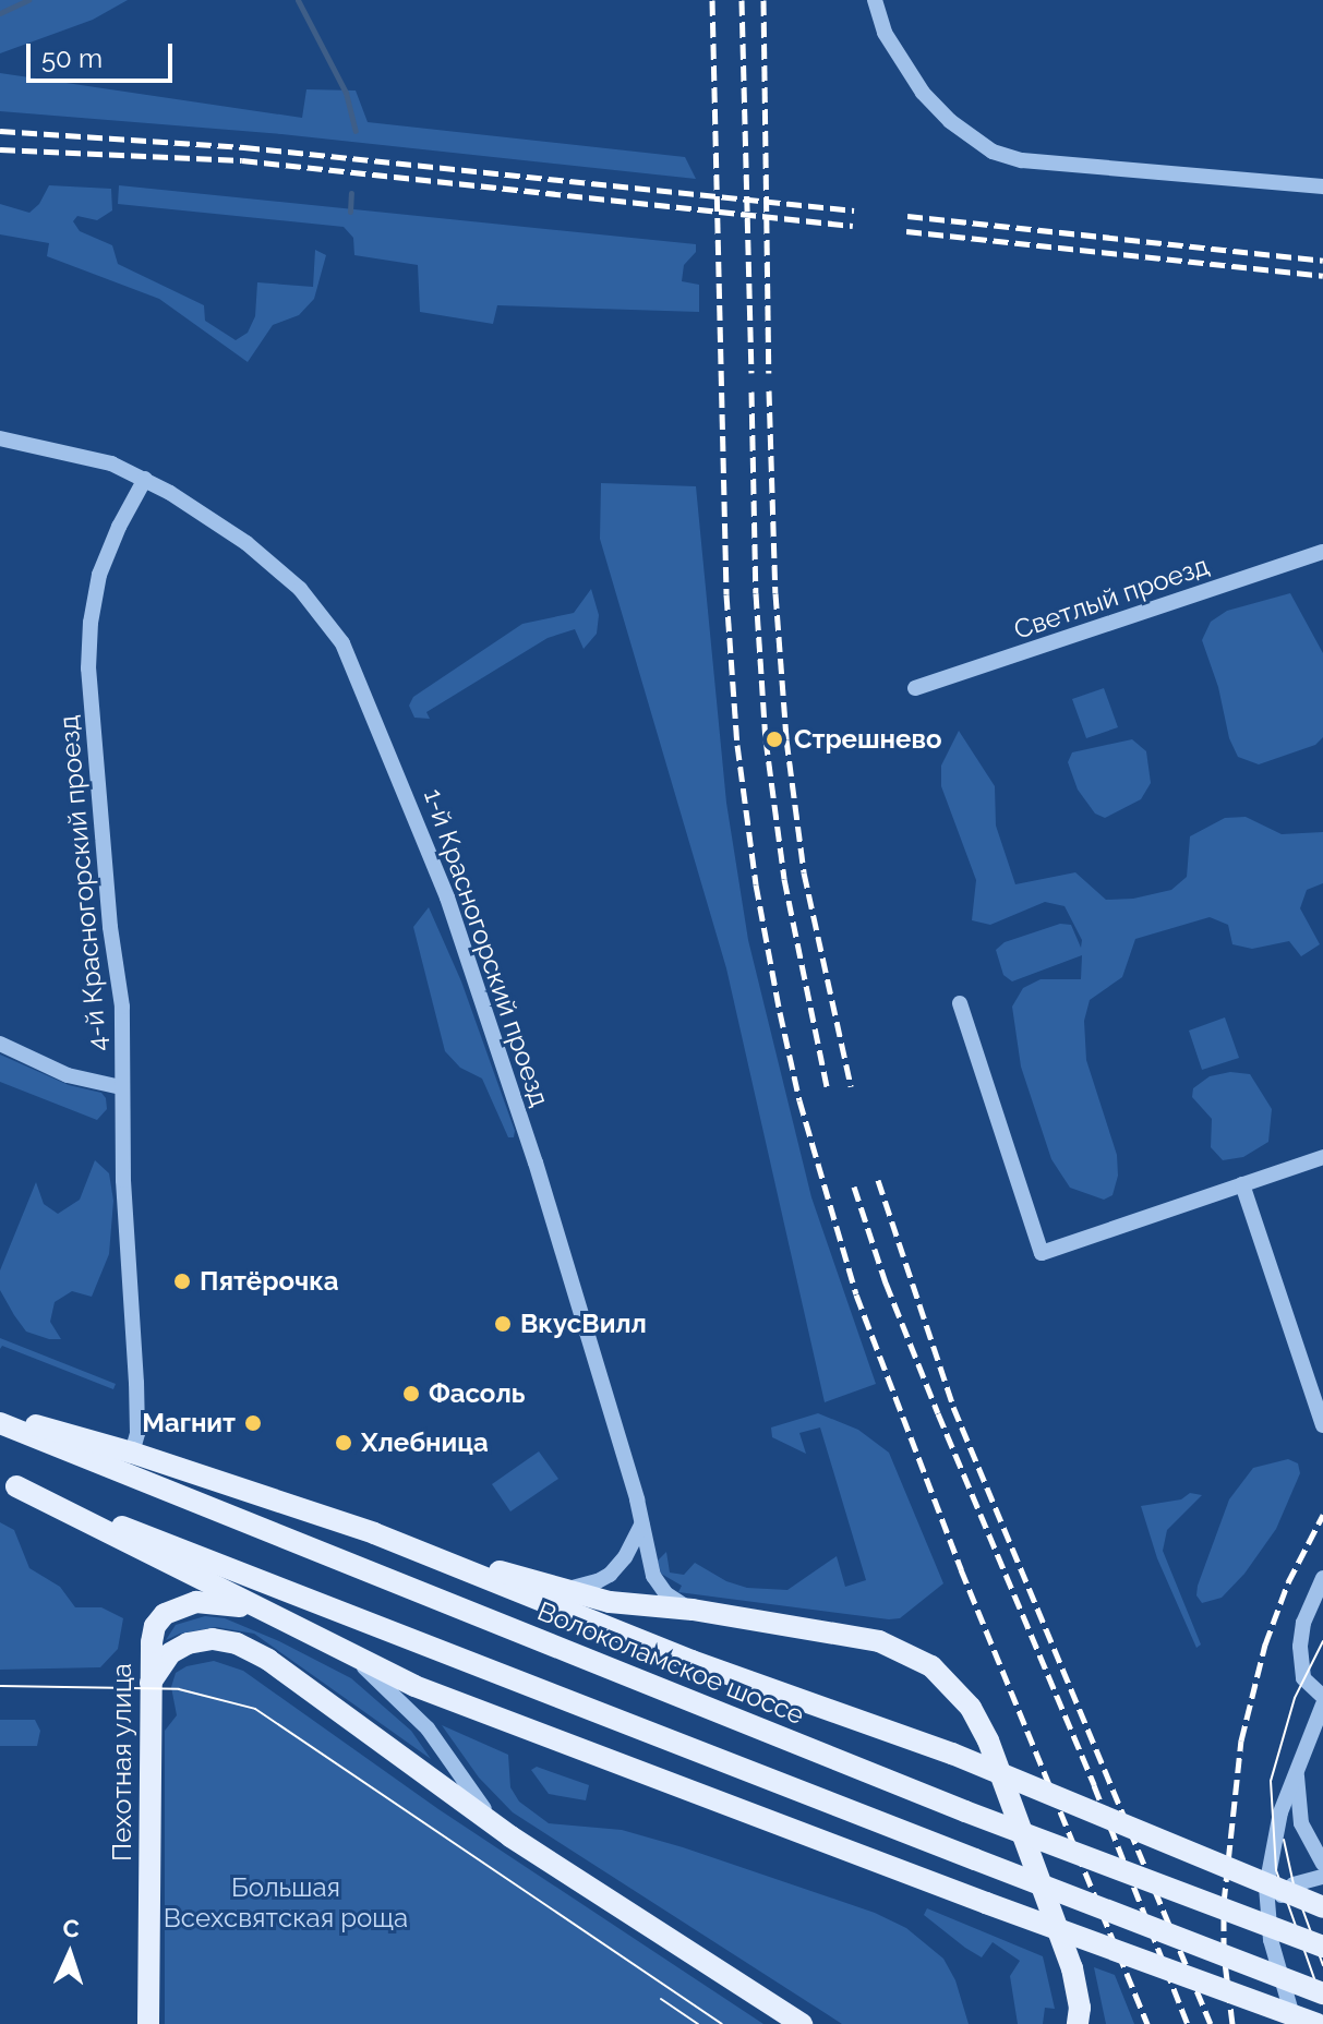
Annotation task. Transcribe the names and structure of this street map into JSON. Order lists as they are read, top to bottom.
{
  "streets": {
    "main road": ["Волоколамское шоссе", "Пехотная улица"],
    "street": ["Светлый проезд", "4-й Красногорский проезд", "1-й Красногорский проезд"]
  },
  "crossings": [
    ["4-й Красногорский проезд", "1-й Красногорский проезд"],
    ["4-й Красногорский проезд", "Волоколамское шоссе"]
  ],
  "parks": ["Большая Всехсвятская роща"],
  "places": [
    "Стрешнево",
    "Пятёрочка",
    "ВкусВилл",
    "Фасоль",
    "Магнит",
    "Хлебница"
  ],
  "scale_bar": "50 m",
  "north": "top"
}
